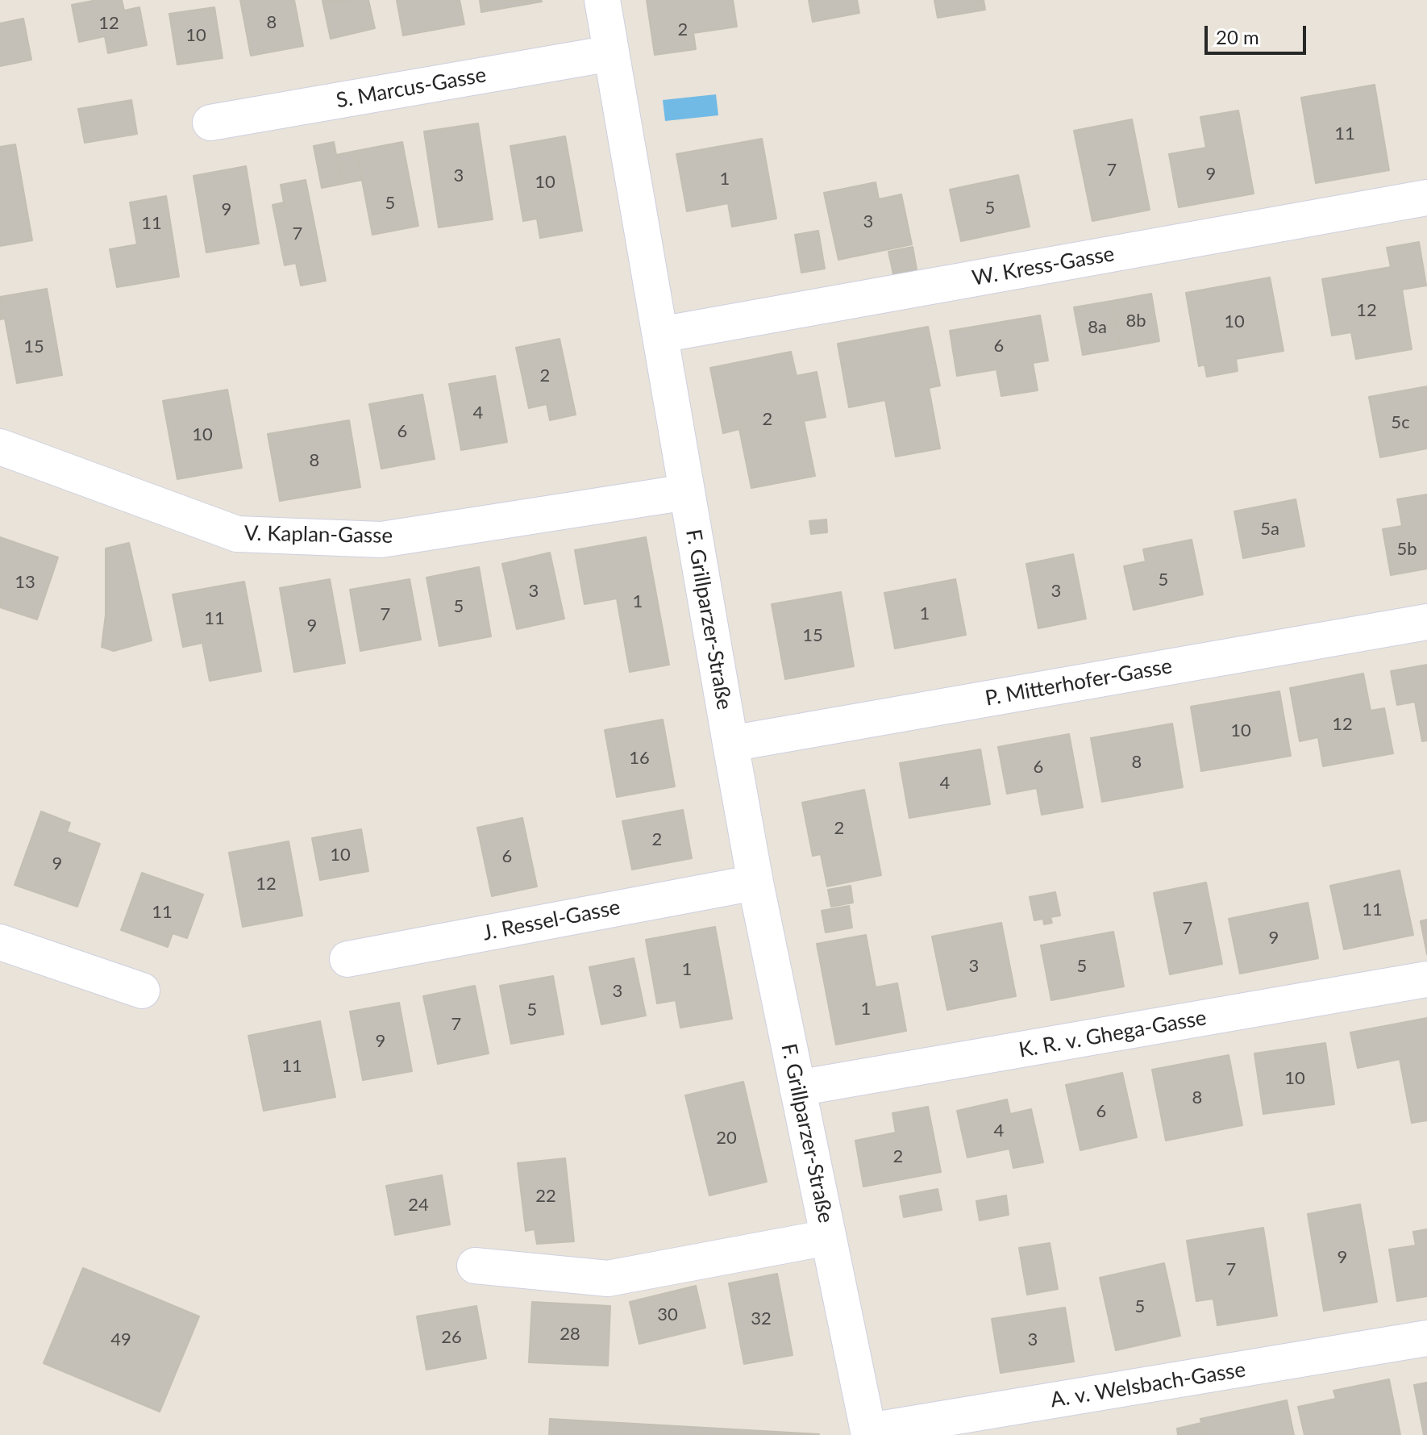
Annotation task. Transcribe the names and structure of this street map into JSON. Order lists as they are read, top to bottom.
{
  "streets": {
    "street": [
      "S. Marcus-Gasse",
      "W. Kress-Gasse",
      "V. Kaplan-Gasse",
      "F. Grillparzer-Straße",
      "P. Mitterhofer-Gasse",
      "J. Ressel-Gasse",
      "K. R. v. Ghega-Gasse",
      "A. v. Welsbach-Gasse"
    ]
  },
  "crossings": [
    ["S. Marcus-Gasse", "F. Grillparzer-Straße"],
    ["W. Kress-Gasse", "F. Grillparzer-Straße"],
    ["V. Kaplan-Gasse", "F. Grillparzer-Straße"],
    ["F. Grillparzer-Straße", "P. Mitterhofer-Gasse"],
    ["F. Grillparzer-Straße", "J. Ressel-Gasse"],
    ["F. Grillparzer-Straße", "K. R. v. Ghega-Gasse"],
    ["F. Grillparzer-Straße", "A. v. Welsbach-Gasse"]
  ],
  "house_numbers": [
    "8",
    "12",
    "2",
    "10",
    "11",
    "7",
    "9",
    "3",
    "1",
    "10",
    "5",
    "5",
    "9",
    "3",
    "11",
    "7",
    "12",
    "8b",
    "10",
    "8a",
    "6",
    "15",
    "2",
    "4",
    "2",
    "5c",
    "6",
    "10",
    "8",
    "5a",
    "5b",
    "5",
    "13",
    "3",
    "3",
    "1",
    "5",
    "1",
    "7",
    "11",
    "9",
    "15",
    "12",
    "10",
    "16",
    "8",
    "6",
    "4",
    "2",
    "2",
    "10",
    "6",
    "9",
    "12",
    "11",
    "11",
    "7",
    "9",
    "3",
    "5",
    "1",
    "3",
    "1",
    "5",
    "7",
    "9",
    "11",
    "10",
    "8",
    "6",
    "4",
    "20",
    "2",
    "22",
    "24",
    "9",
    "7",
    "5",
    "30",
    "32",
    "28",
    "26",
    "49",
    "3"
  ],
  "scale_bar": "20 m"
}
